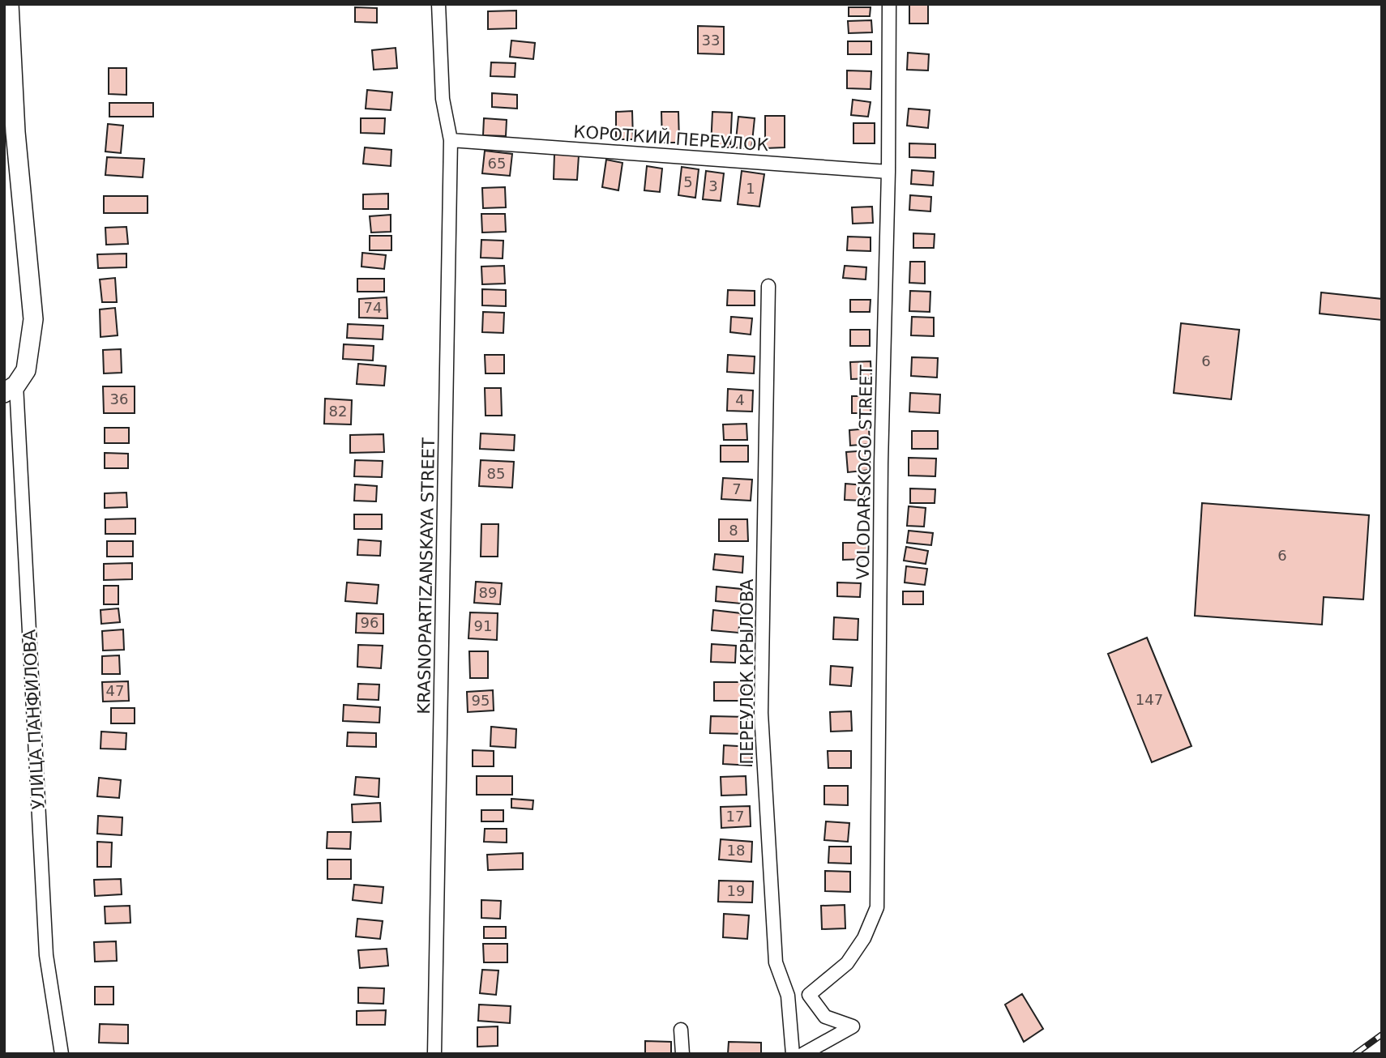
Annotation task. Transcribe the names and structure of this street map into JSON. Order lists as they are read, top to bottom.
{
  "streets": {
    "main road": ["УЛИЦА ПАНФИЛОВА"],
    "street": [
      "КОРОТКИЙ ПЕРЕУЛОК",
      "VOLODARSKOGO STREET",
      "KRASNOPARTIZANSKAYA STREET",
      "ПЕРЕУЛОК КРЫЛОВА"
    ]
  },
  "crossings": [
    ["КОРОТКИЙ ПЕРЕУЛОК", "VOLODARSKOGO STREET"],
    ["КОРОТКИЙ ПЕРЕУЛОК", "KRASNOPARTIZANSKAYA STREET"]
  ],
  "house_numbers": [
    "33",
    "65",
    "5",
    "3",
    "1",
    "74",
    "6",
    "36",
    "4",
    "82",
    "85",
    "7",
    "8",
    "6",
    "89",
    "96",
    "91",
    "47",
    "147",
    "95",
    "17",
    "18",
    "19"
  ]
}
